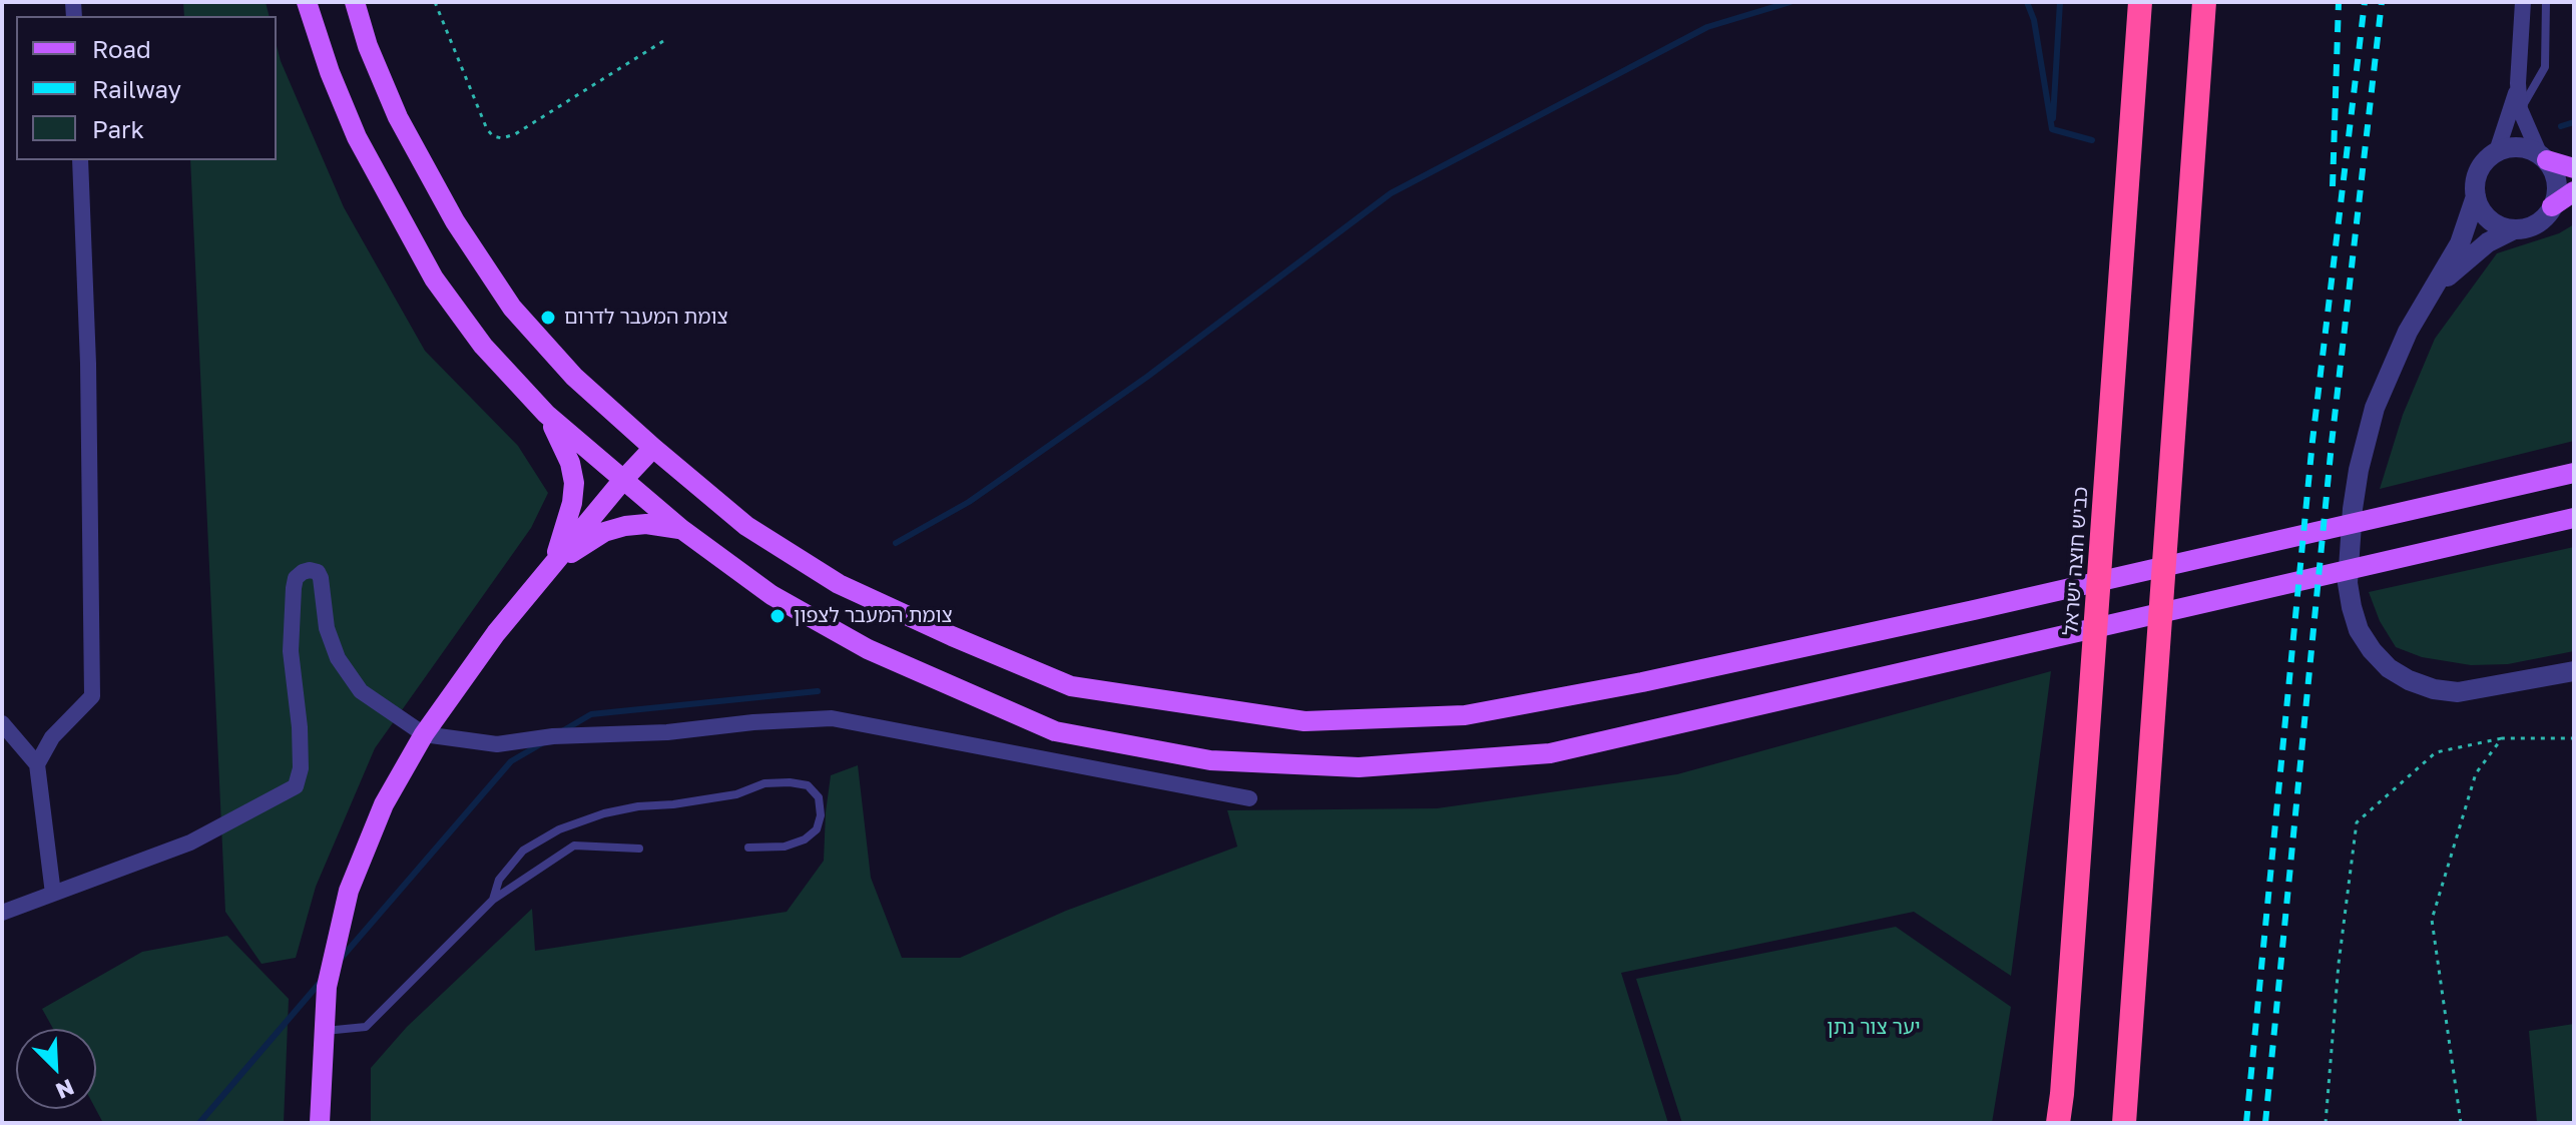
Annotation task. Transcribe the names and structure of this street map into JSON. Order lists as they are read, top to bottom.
{
  "streets": {
    "highway": ["כביש חוצה ישראל"]
  },
  "parks": ["יער צור נתן"],
  "places": ["צומת המעבר לדרום", "צומת המעבר לצפון"],
  "legend": ["Road", "Railway", "Park"],
  "north": "bottom right"
}
